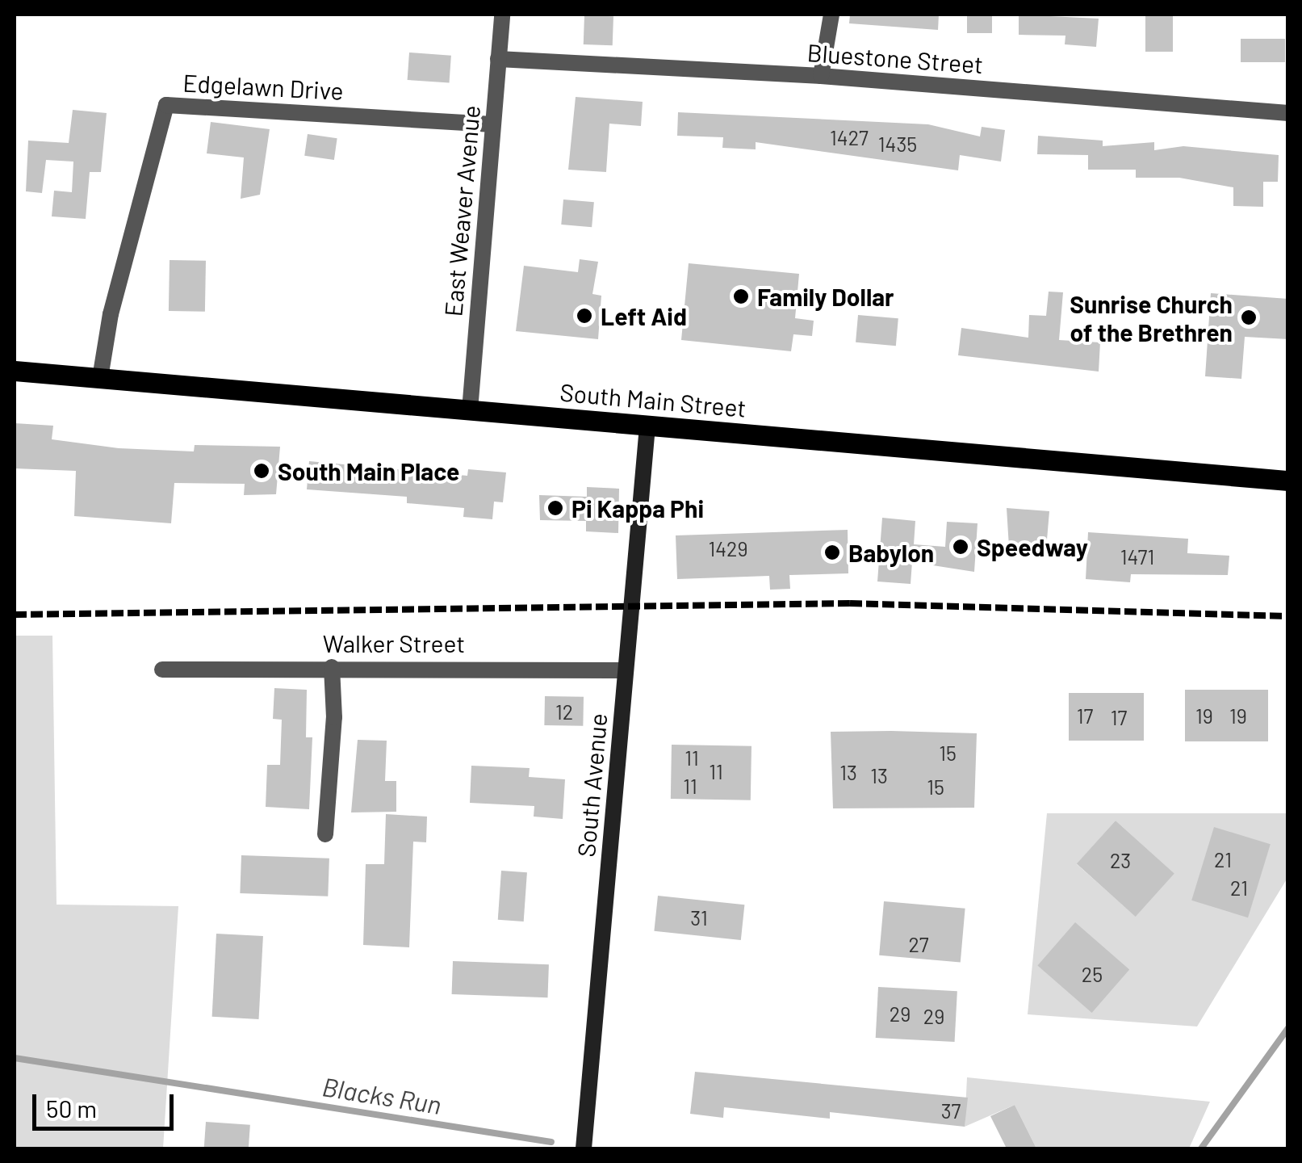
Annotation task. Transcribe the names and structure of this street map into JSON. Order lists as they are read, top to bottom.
{
  "streets": {
    "main road": ["South Main Street"],
    "street": [
      "Bluestone Street",
      "Edgelawn Drive",
      "East Weaver Avenue",
      "Walker Street",
      "South Avenue"
    ]
  },
  "crossings": [
    ["Bluestone Street", "East Weaver Avenue"],
    ["Edgelawn Drive", "East Weaver Avenue"],
    ["Edgelawn Drive", "South Main Street"],
    ["East Weaver Avenue", "South Main Street"],
    ["South Main Street", "South Avenue"],
    ["Walker Street", "South Avenue"]
  ],
  "water": ["Blacks Run"],
  "places": [
    "Family Dollar",
    "Left Aid",
    "Sunrise Church of the Brethren",
    "South Main Place",
    "Pi Kappa Phi",
    "Speedway",
    "Babylon"
  ],
  "house_numbers": [
    "1427",
    "1435",
    "1429",
    "1471",
    "12",
    "17",
    "19",
    "19",
    "17",
    "15",
    "11",
    "11",
    "13",
    "13",
    "11",
    "15",
    "21",
    "23",
    "21",
    "31",
    "27",
    "25",
    "29",
    "29",
    "37"
  ],
  "scale_bar": "50 m"
}
